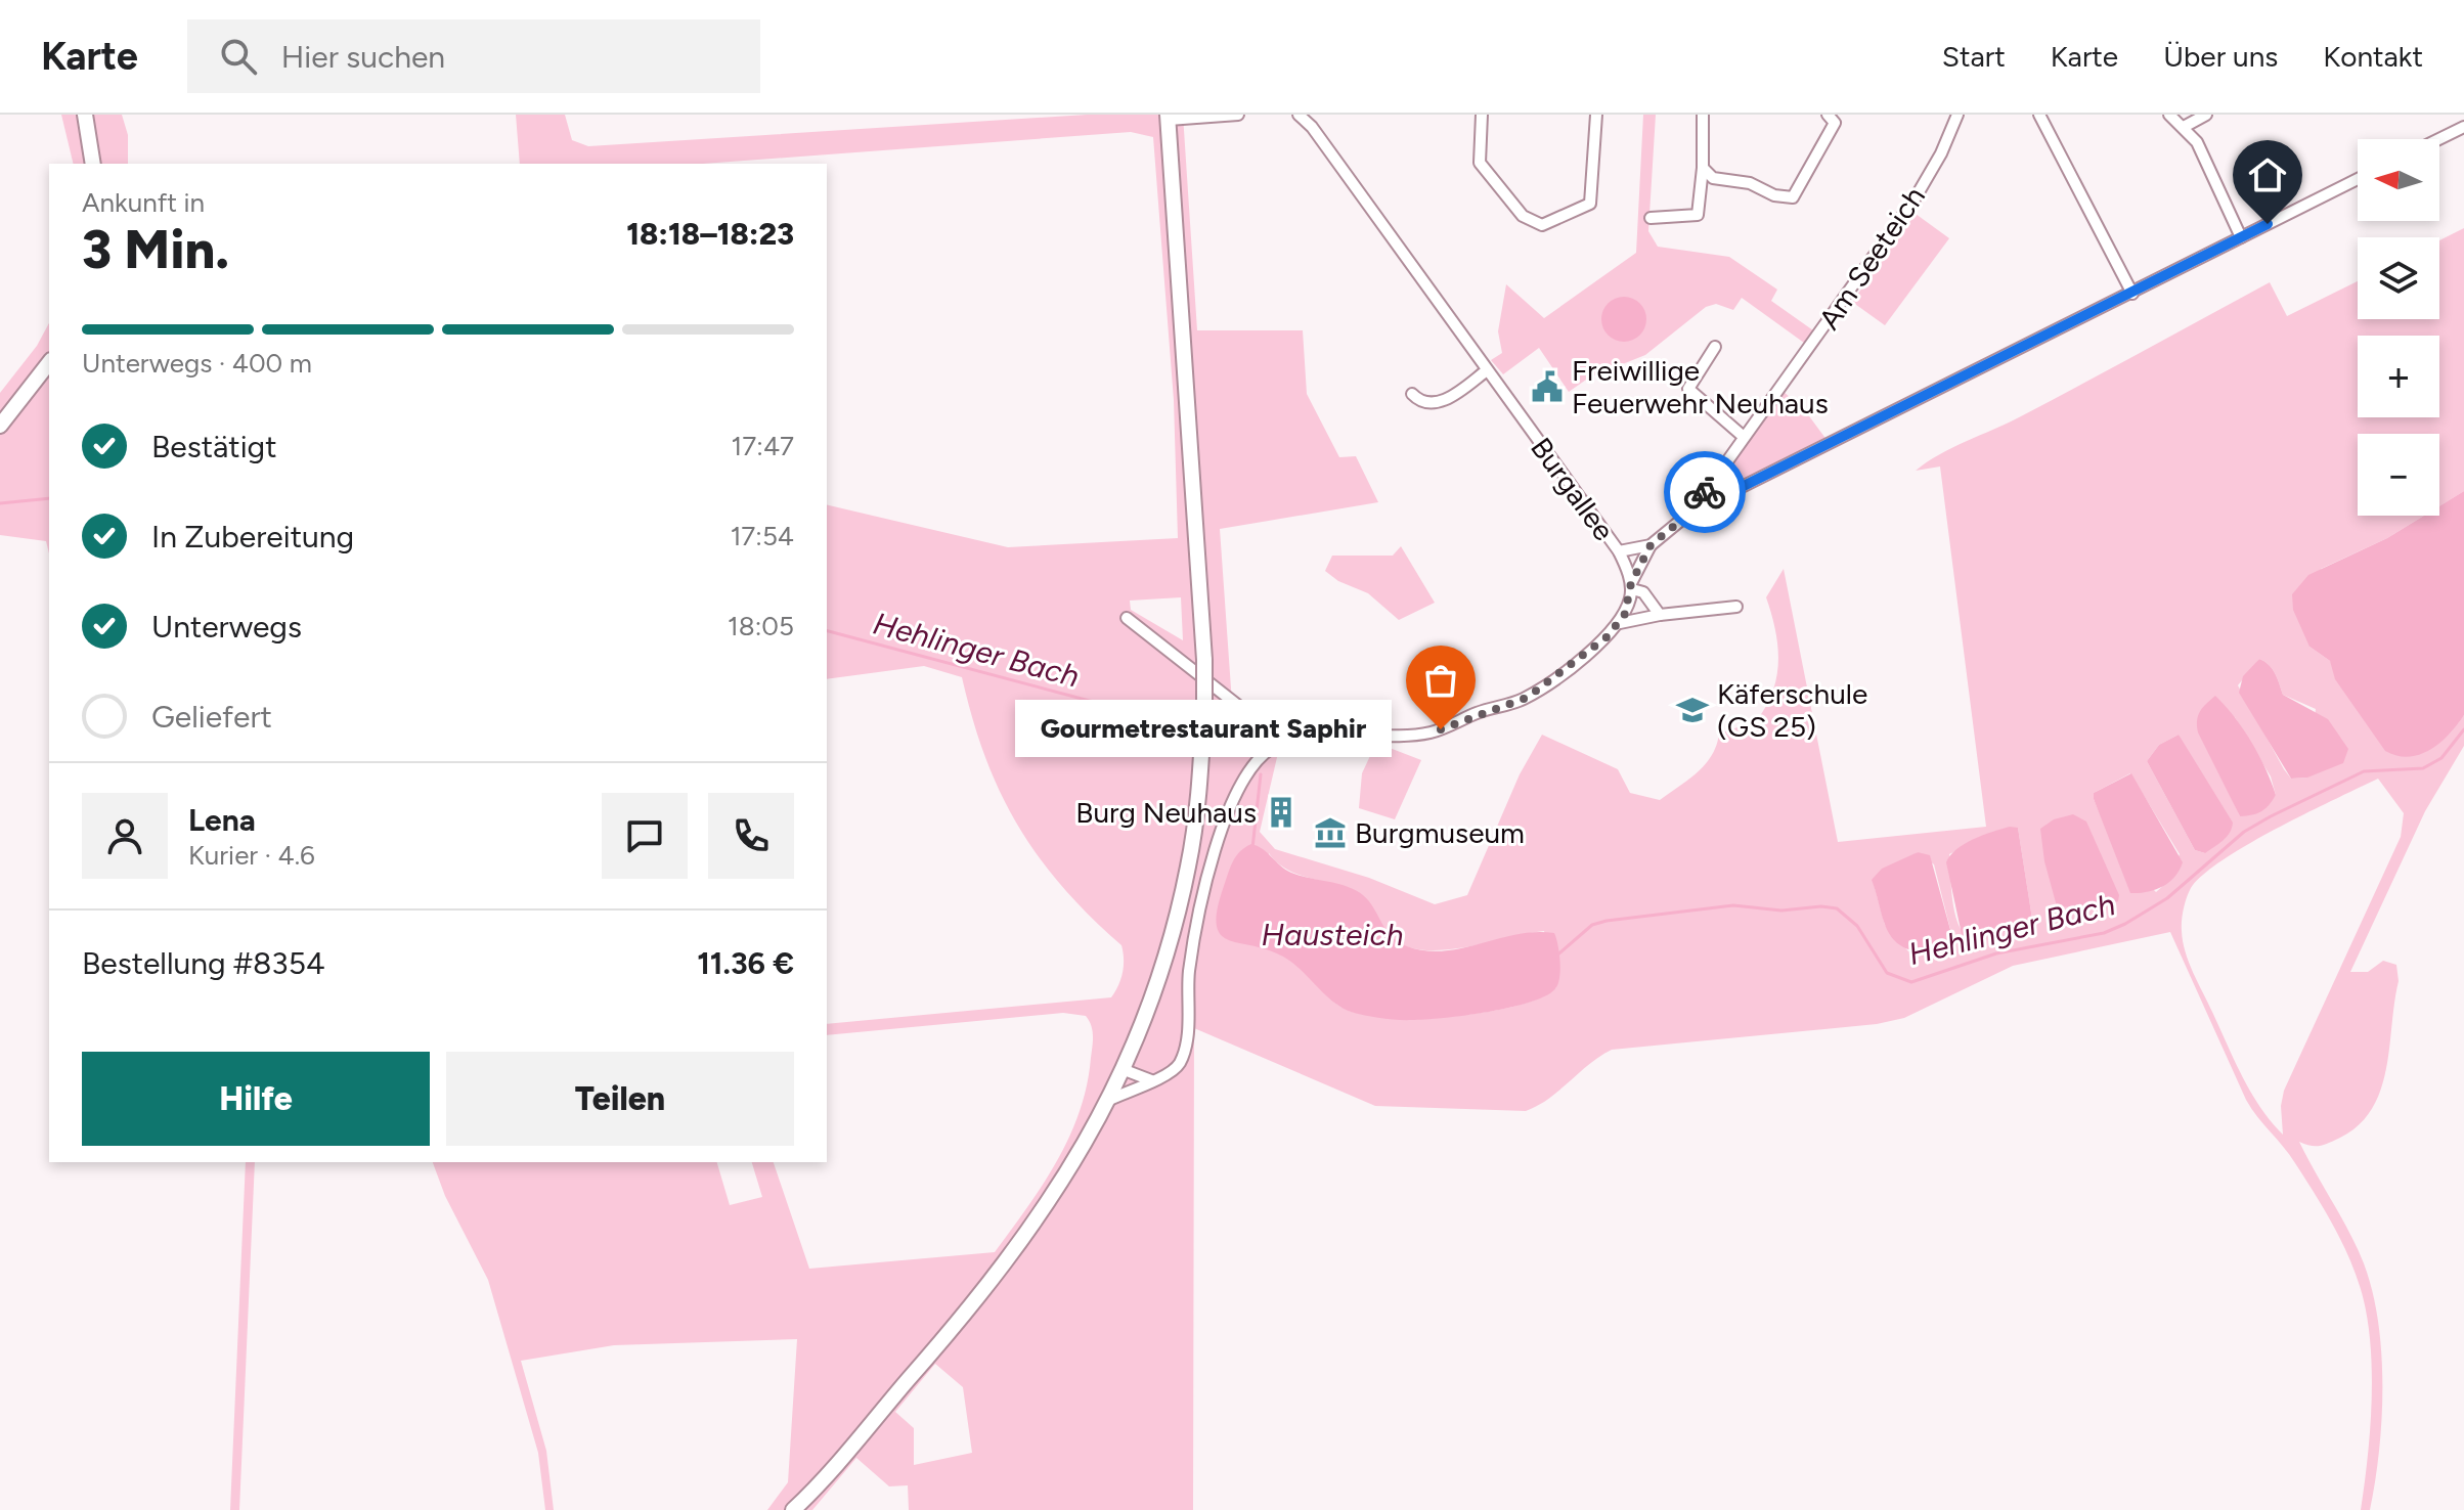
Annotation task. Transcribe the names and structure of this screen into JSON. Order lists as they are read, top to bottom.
{
  "streets": {
    "street": ["Am Seeteich", "Burgallee"]
  },
  "crossings": [
    ["Am Seeteich", "Burgallee"]
  ],
  "water": ["Hehlinger Bach", "Hausteich"],
  "places": {
    "public building": ["Freiwillige Feuerwehr Neuhaus"],
    "school or university": ["Käferschule (GS 25)"],
    "other": ["Gourmetrestaurant Saphir"],
    "building": ["Burg Neuhaus"],
    "museum": ["Burgmuseum"]
  },
  "north": "left",
  "page": {
    "header": "Karte",
    "search": "Hier suchen",
    "nav": [
      "Start",
      "Karte",
      "Über uns",
      "Kontakt"
    ],
    "map_buttons": ["+", "−"],
    "heading": ["3 Min.", "Ankunft in", "18:18–18:23"],
    "panel": [
      "Lena",
      "Kurier · 4.6",
      "Bestellung #8354",
      "11.36 €"
    ],
    "bar": "Unterwegs · 400 m",
    "list": [
      ["Bestätigt", "17:47"],
      ["In Zubereitung", "17:54"],
      ["Unterwegs", "18:05"],
      "Geliefert"
    ],
    "bubble": "Gourmetrestaurant Saphir",
    "buttons": ["Hilfe", "Teilen"]
  }
}
